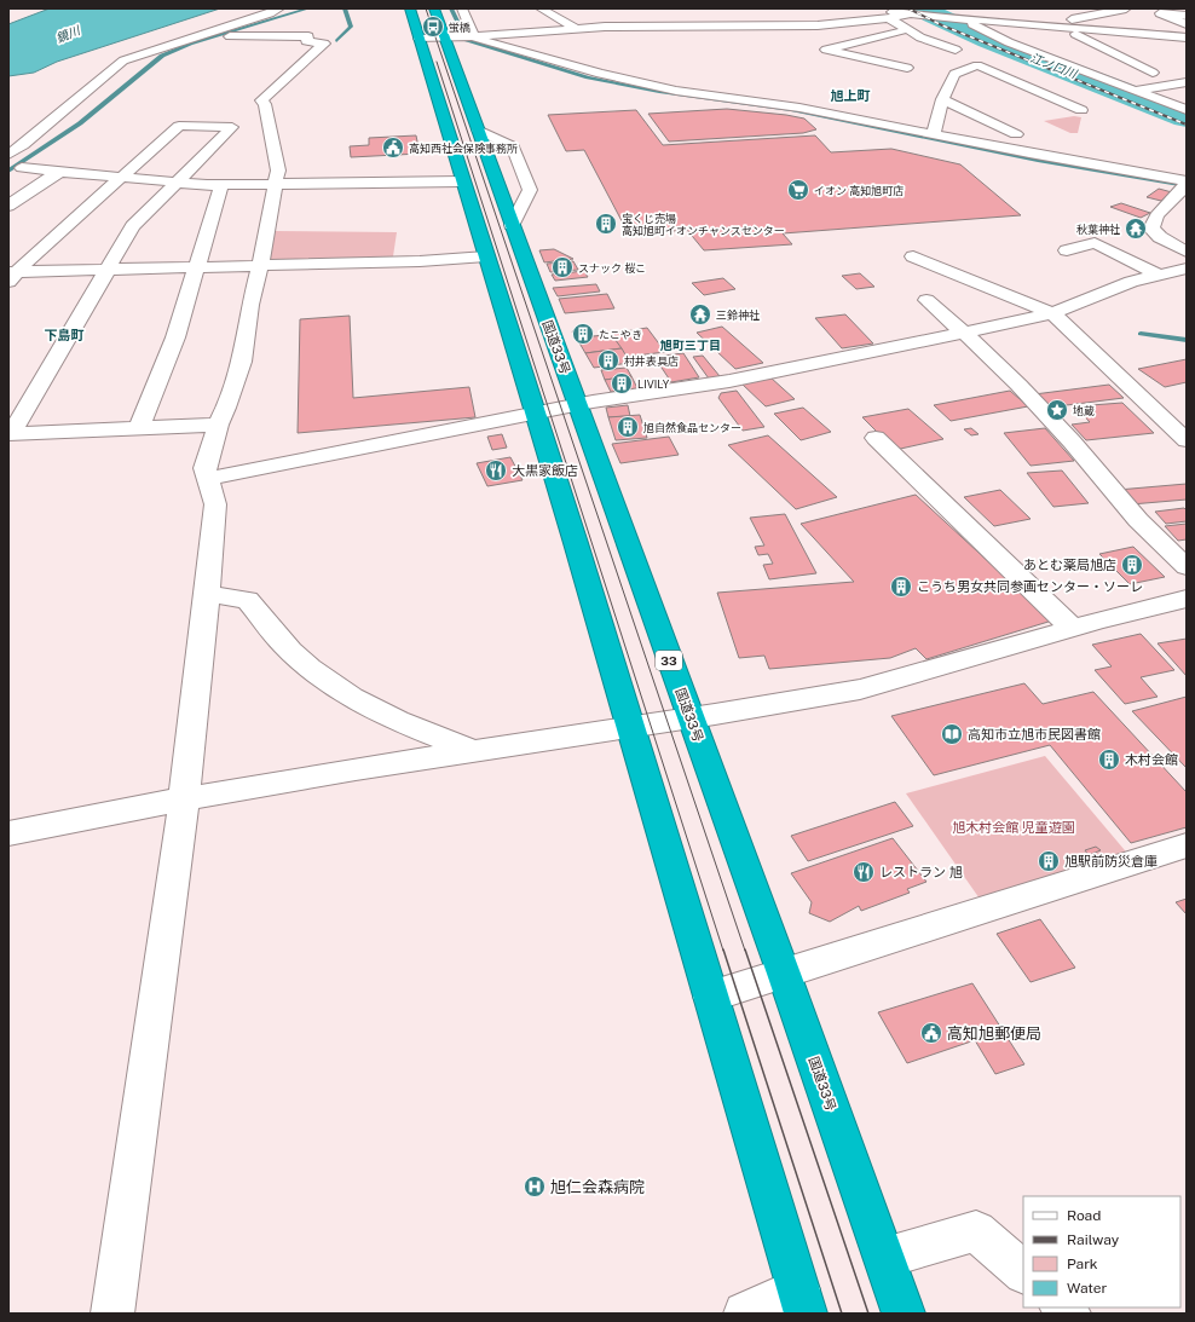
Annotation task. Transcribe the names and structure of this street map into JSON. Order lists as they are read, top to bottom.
{
  "streets": {
    "highway": ["国道33号", "33"]
  },
  "districts": ["旭上町", "下島町", "旭町三丁目"],
  "water": ["鏡川", "江ノ口川"],
  "parks": ["旭木村会館 児童遊園"],
  "places": {
    "bus stop": ["蛍橋"],
    "public building": ["高知西社会保険事務所", "高知旭郵便局"],
    "supermarket": ["イオン 高知旭町店"],
    "building": [
      "宝くじ売場 高知旭町イオンチャンスセンター",
      "スナック 桜こ",
      "たこやき",
      "村井表具店",
      "LIVILY",
      "旭自然食品センター",
      "あとむ薬局旭店",
      "こうち男女共同参画センター・ソーレ",
      "木村会館",
      "旭駅前防災倉庫"
    ],
    "temple": ["秋葉神社", "三鈴神社"],
    "place": ["地蔵"],
    "restaurant": ["大黒家飯店", "レストラン 旭"],
    "library": ["高知市立旭市民図書館"],
    "hospital": ["旭仁会森病院"]
  },
  "legend": [
    "Road",
    "Railway",
    "Park",
    "Water"
  ]
}
